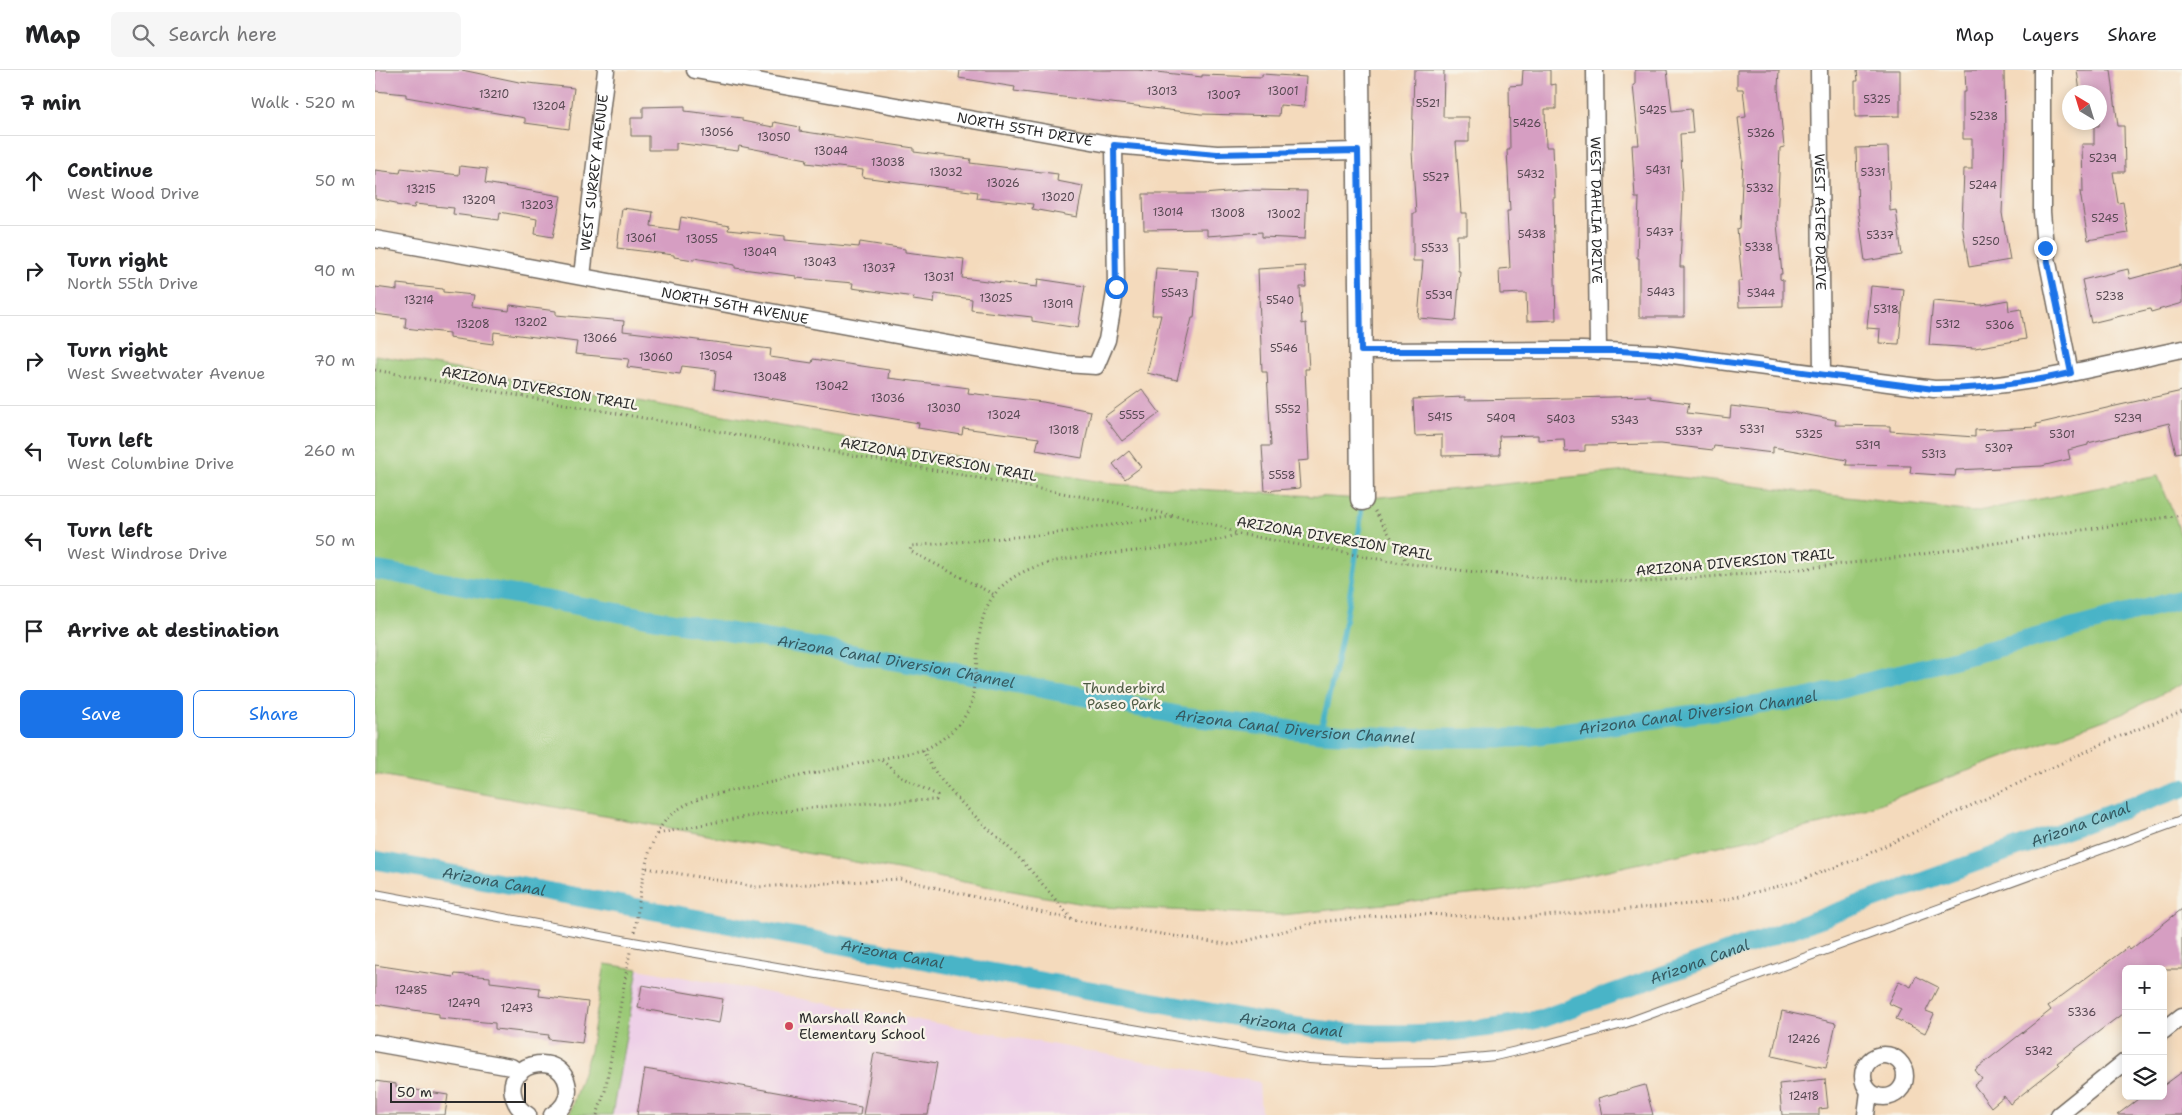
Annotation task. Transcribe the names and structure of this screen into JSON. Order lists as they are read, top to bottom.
{
  "streets": {
    "street": [
      "NORTH 55TH DRIVE",
      "WEST SURREY AVENUE",
      "WEST DAHLIA DRIVE",
      "WEST ASTER DRIVE",
      "NORTH 56TH AVENUE"
    ],
    "path": ["ARIZONA DIVERSION TRAIL"]
  },
  "crossings": [
    ["NORTH 55TH DRIVE", "NORTH 56TH AVENUE"],
    ["WEST SURREY AVENUE", "NORTH 56TH AVENUE"]
  ],
  "water": ["Arizona Canal Diversion Channel", "Arizona Canal"],
  "parks": ["Thunderbird Paseo Park"],
  "places": ["Marshall Ranch Elementary School"],
  "house_numbers": [
    "13013",
    "13001",
    "13210",
    "13007",
    "5325",
    "5521",
    "13204",
    "5425",
    "5238",
    "5426",
    "13056",
    "5326",
    "13050",
    "13044",
    "5239",
    "13038",
    "5431",
    "13032",
    "5331",
    "5432",
    "5527",
    "13026",
    "5244",
    "5332",
    "13215",
    "13020",
    "13209",
    "13203",
    "13014",
    "13008",
    "13002",
    "5245",
    "5437",
    "5438",
    "5337",
    "13061",
    "13055",
    "5250",
    "5338",
    "5533",
    "13049",
    "13043",
    "13037",
    "13031",
    "5443",
    "5543",
    "5344",
    "5539",
    "5238",
    "13025",
    "13214",
    "5540",
    "13019",
    "5318",
    "13202",
    "13208",
    "5312",
    "5306",
    "13066",
    "5546",
    "13054",
    "13060",
    "13048",
    "13042",
    "13036",
    "13030",
    "5552",
    "13024",
    "5555",
    "5415",
    "5409",
    "5239",
    "5403",
    "5343",
    "5331",
    "13018",
    "5337",
    "5325",
    "5301",
    "5319",
    "5307",
    "5313",
    "5558",
    "12485",
    "12479",
    "12473",
    "5336",
    "12426",
    "5342",
    "12418"
  ],
  "scale_bar": "50 m",
  "north": "top left",
  "page": {
    "header": "Map",
    "search": "Search here",
    "nav": ["Map", "Layers", "Share"],
    "heading": ["7 min", "Walk · 520 m"],
    "list": [
      ["Continue", "West Wood Drive", "50 m"],
      ["Turn right", "North 55th Drive", "90 m"],
      ["Turn right", "West Sweetwater Avenue", "70 m"],
      ["Turn left", "West Columbine Drive", "260 m"],
      ["Turn left", "West Windrose Drive", "50 m"],
      "Arrive at destination"
    ],
    "buttons": ["Save", "Share"],
    "map_buttons": ["+", "−"],
    "scale": "50 m"
  }
}
